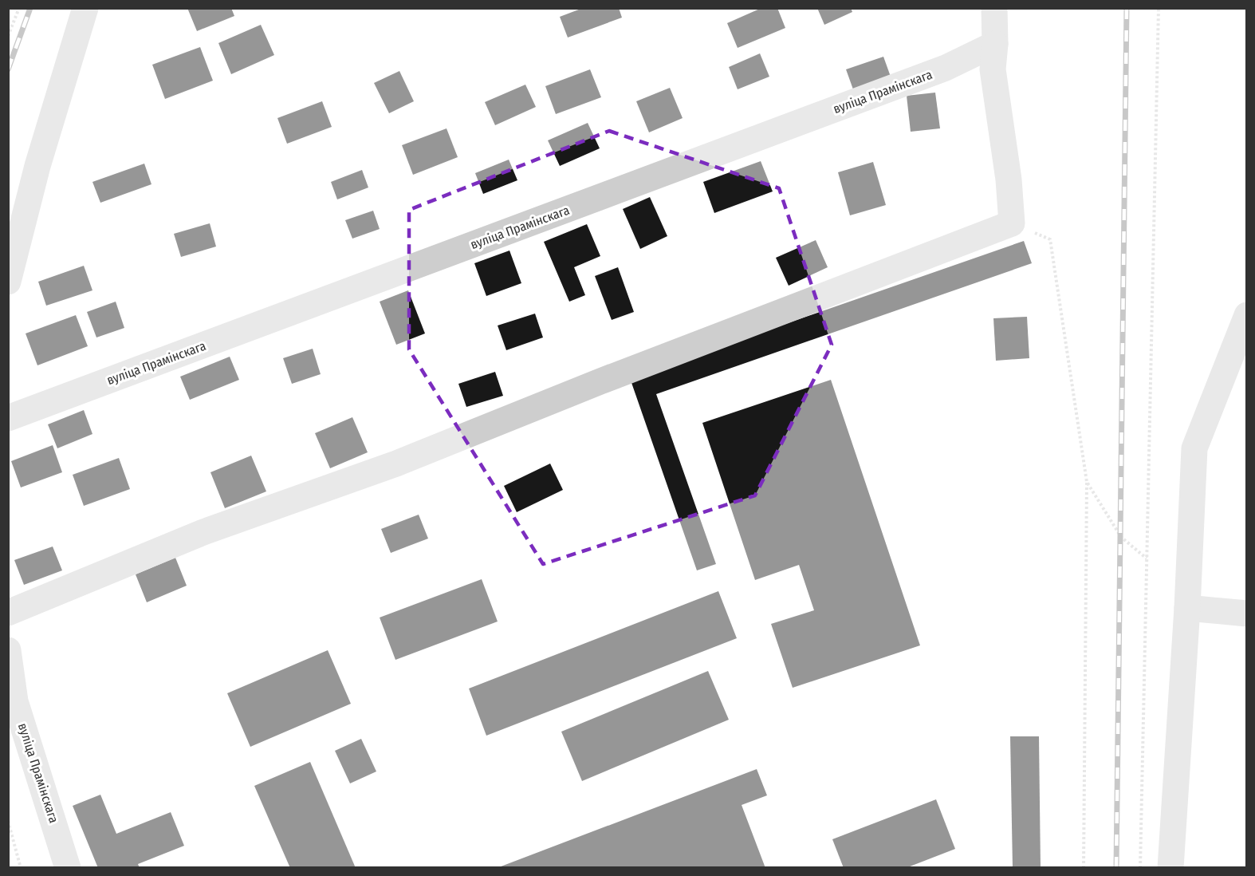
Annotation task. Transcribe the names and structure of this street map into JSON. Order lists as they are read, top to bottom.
{
  "streets": {
    "street": ["вуліца Прамінскага"]
  }
}
